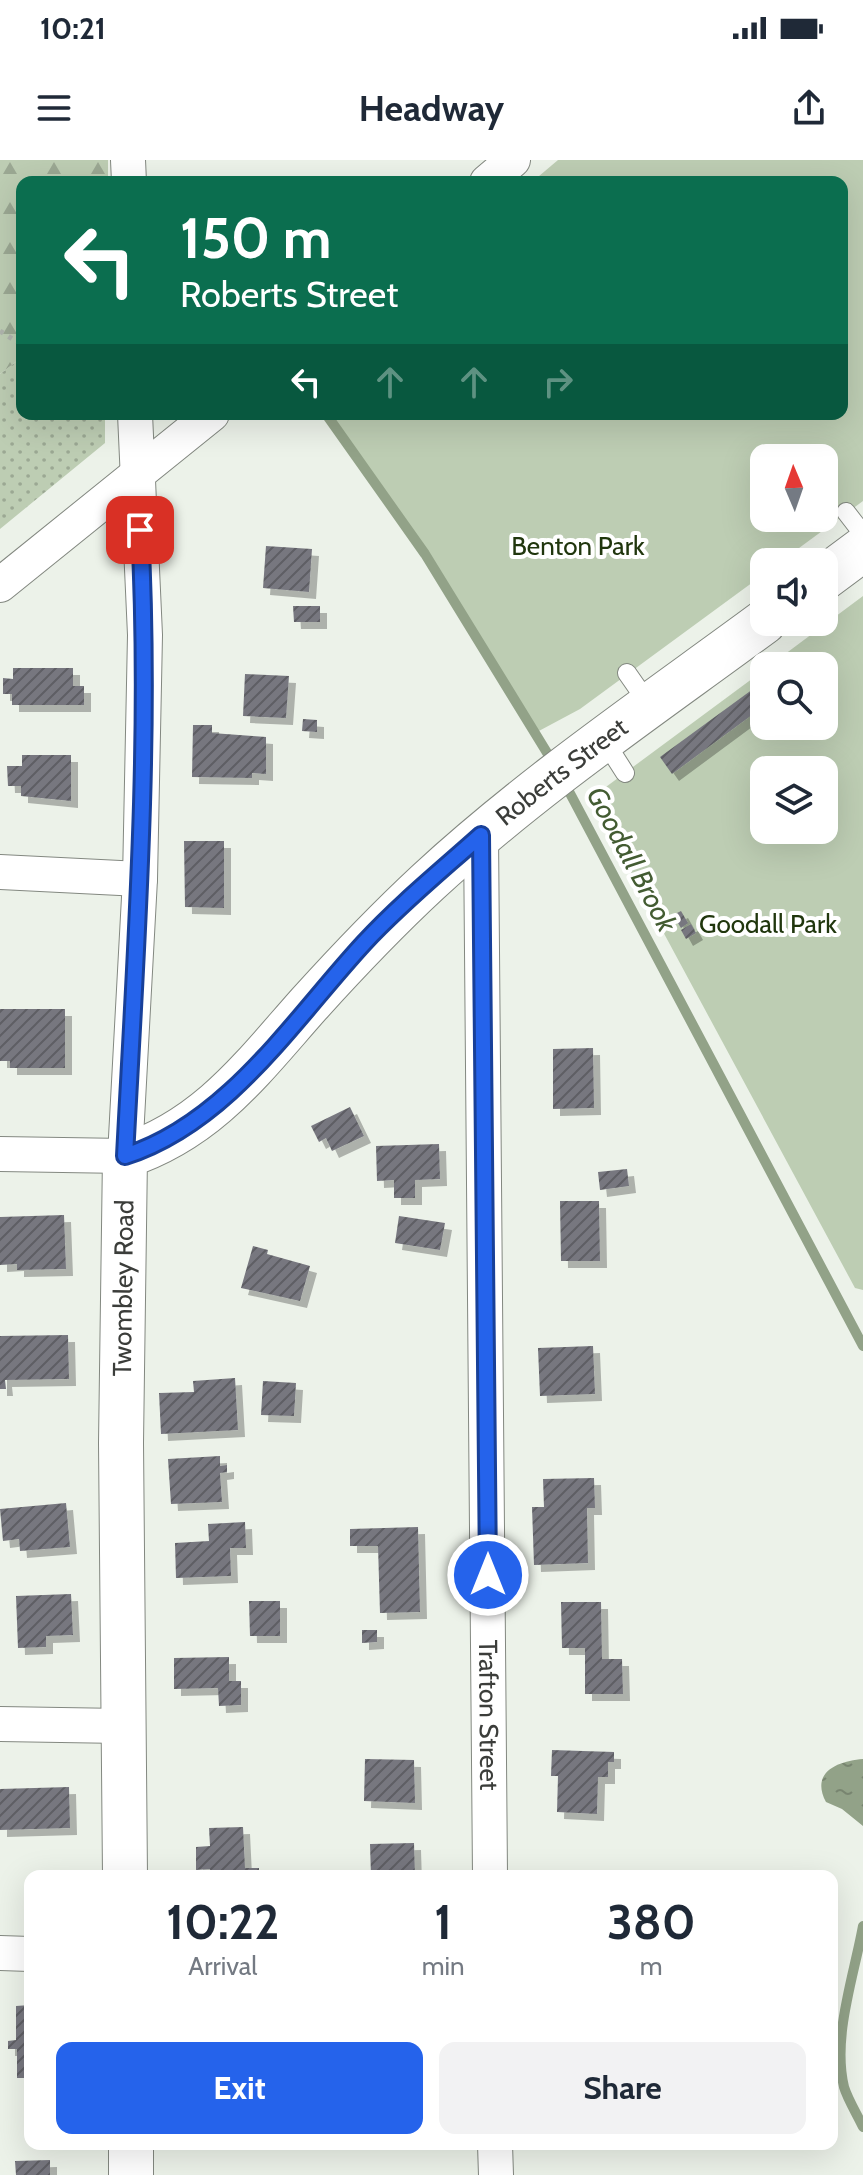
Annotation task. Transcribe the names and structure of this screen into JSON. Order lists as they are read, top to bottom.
{
  "streets": {
    "street": ["Roberts Street", "Twombley Road", "Trafton Street"]
  },
  "crossings": [
    ["Roberts Street", "Twombley Road"],
    ["Roberts Street", "Trafton Street"]
  ],
  "water": ["Goodall Brook"],
  "parks": ["Benton Park", "Goodall Park"],
  "north": "top",
  "page": {
    "status": "10:21",
    "header": "Headway",
    "turn": ["150 m", "Roberts Street"],
    "eta": [
      "10:22",
      "Arrival",
      "1",
      "min",
      "380",
      "m"
    ],
    "buttons": ["Exit", "Share"]
  }
}
